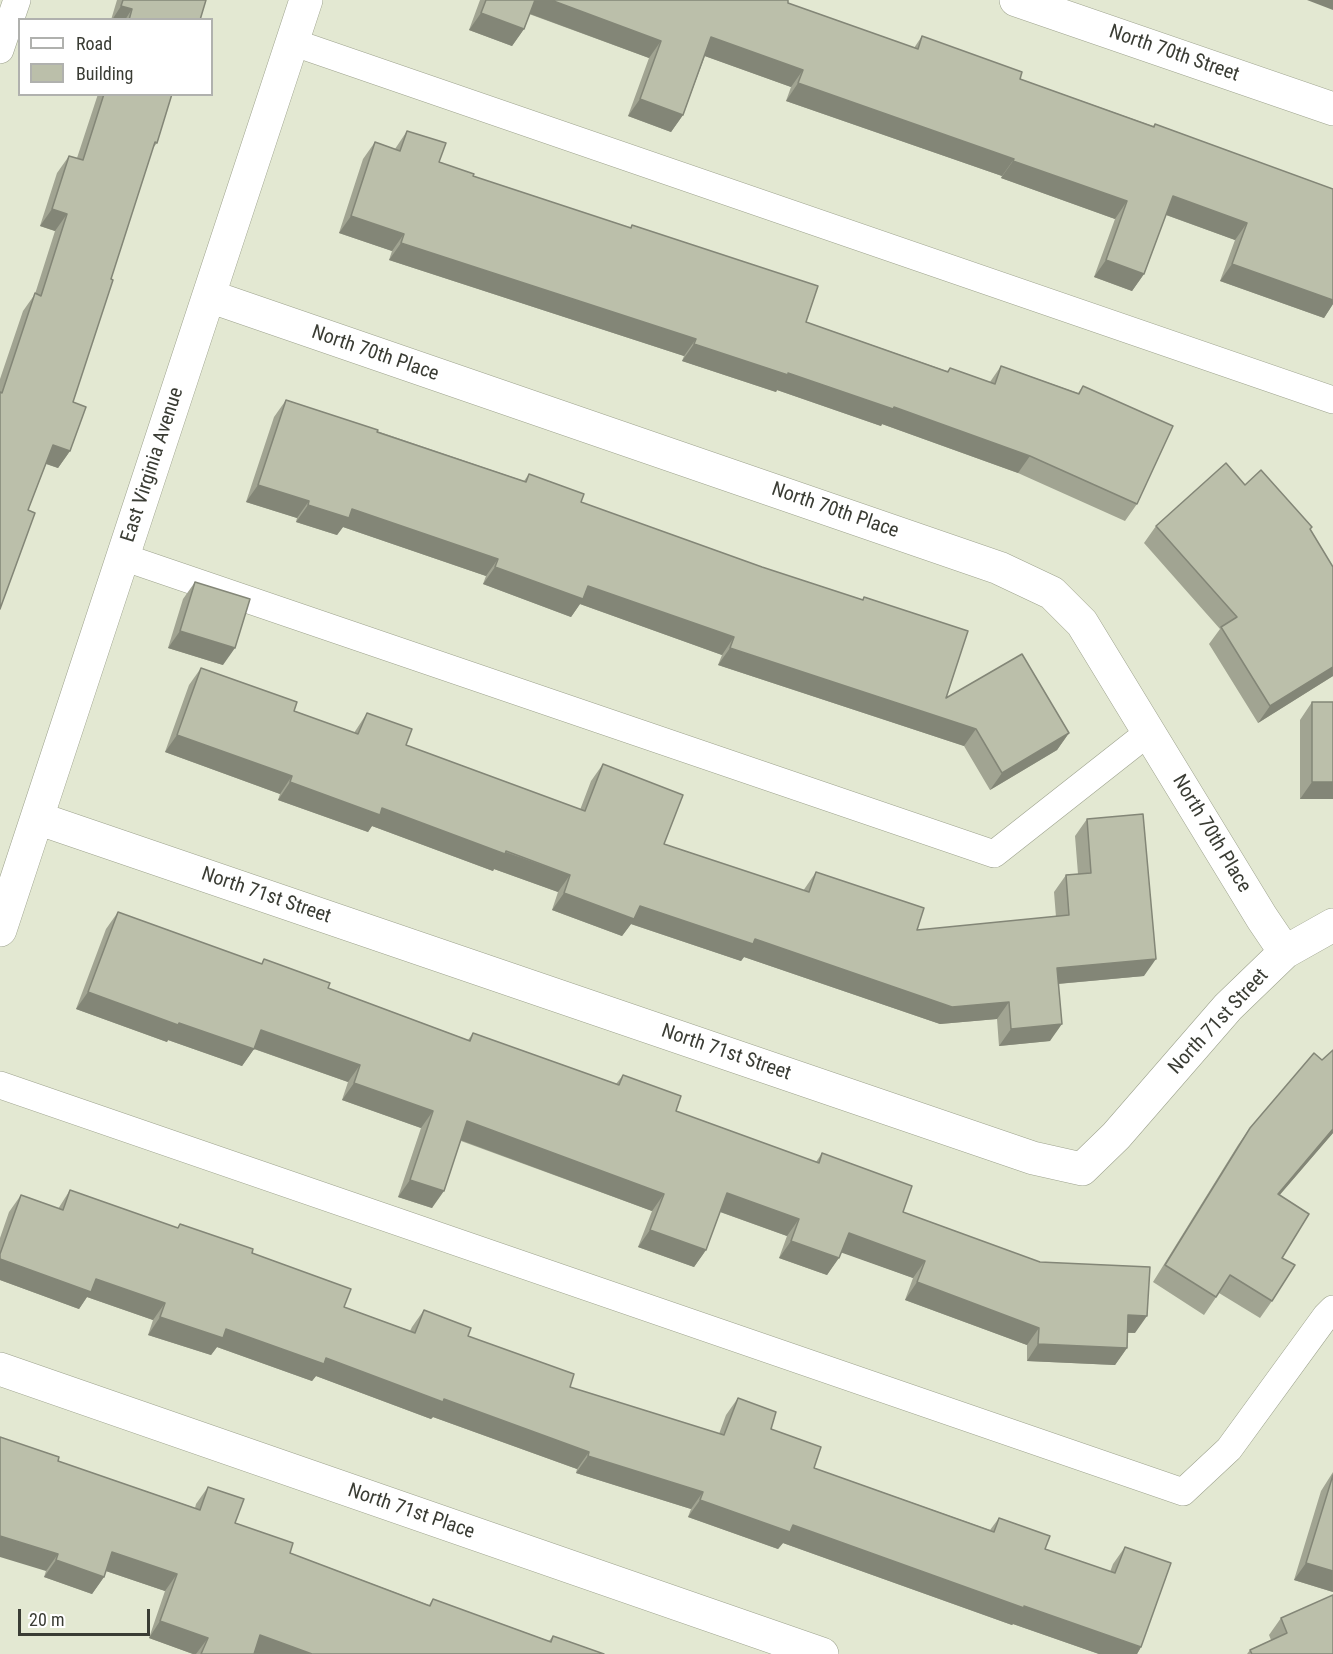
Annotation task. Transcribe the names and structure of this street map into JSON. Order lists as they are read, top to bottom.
{
  "streets": {
    "street": [
      "North 70th Street",
      "North 70th Place",
      "East Virginia Avenue",
      "North 71st Street",
      "North 71st Place"
    ]
  },
  "crossings": [
    ["North 70th Place", "East Virginia Avenue"],
    ["North 70th Place", "North 71st Street"],
    ["East Virginia Avenue", "North 71st Street"]
  ],
  "legend": ["Road", "Building"],
  "scale_bar": "20 m"
}
